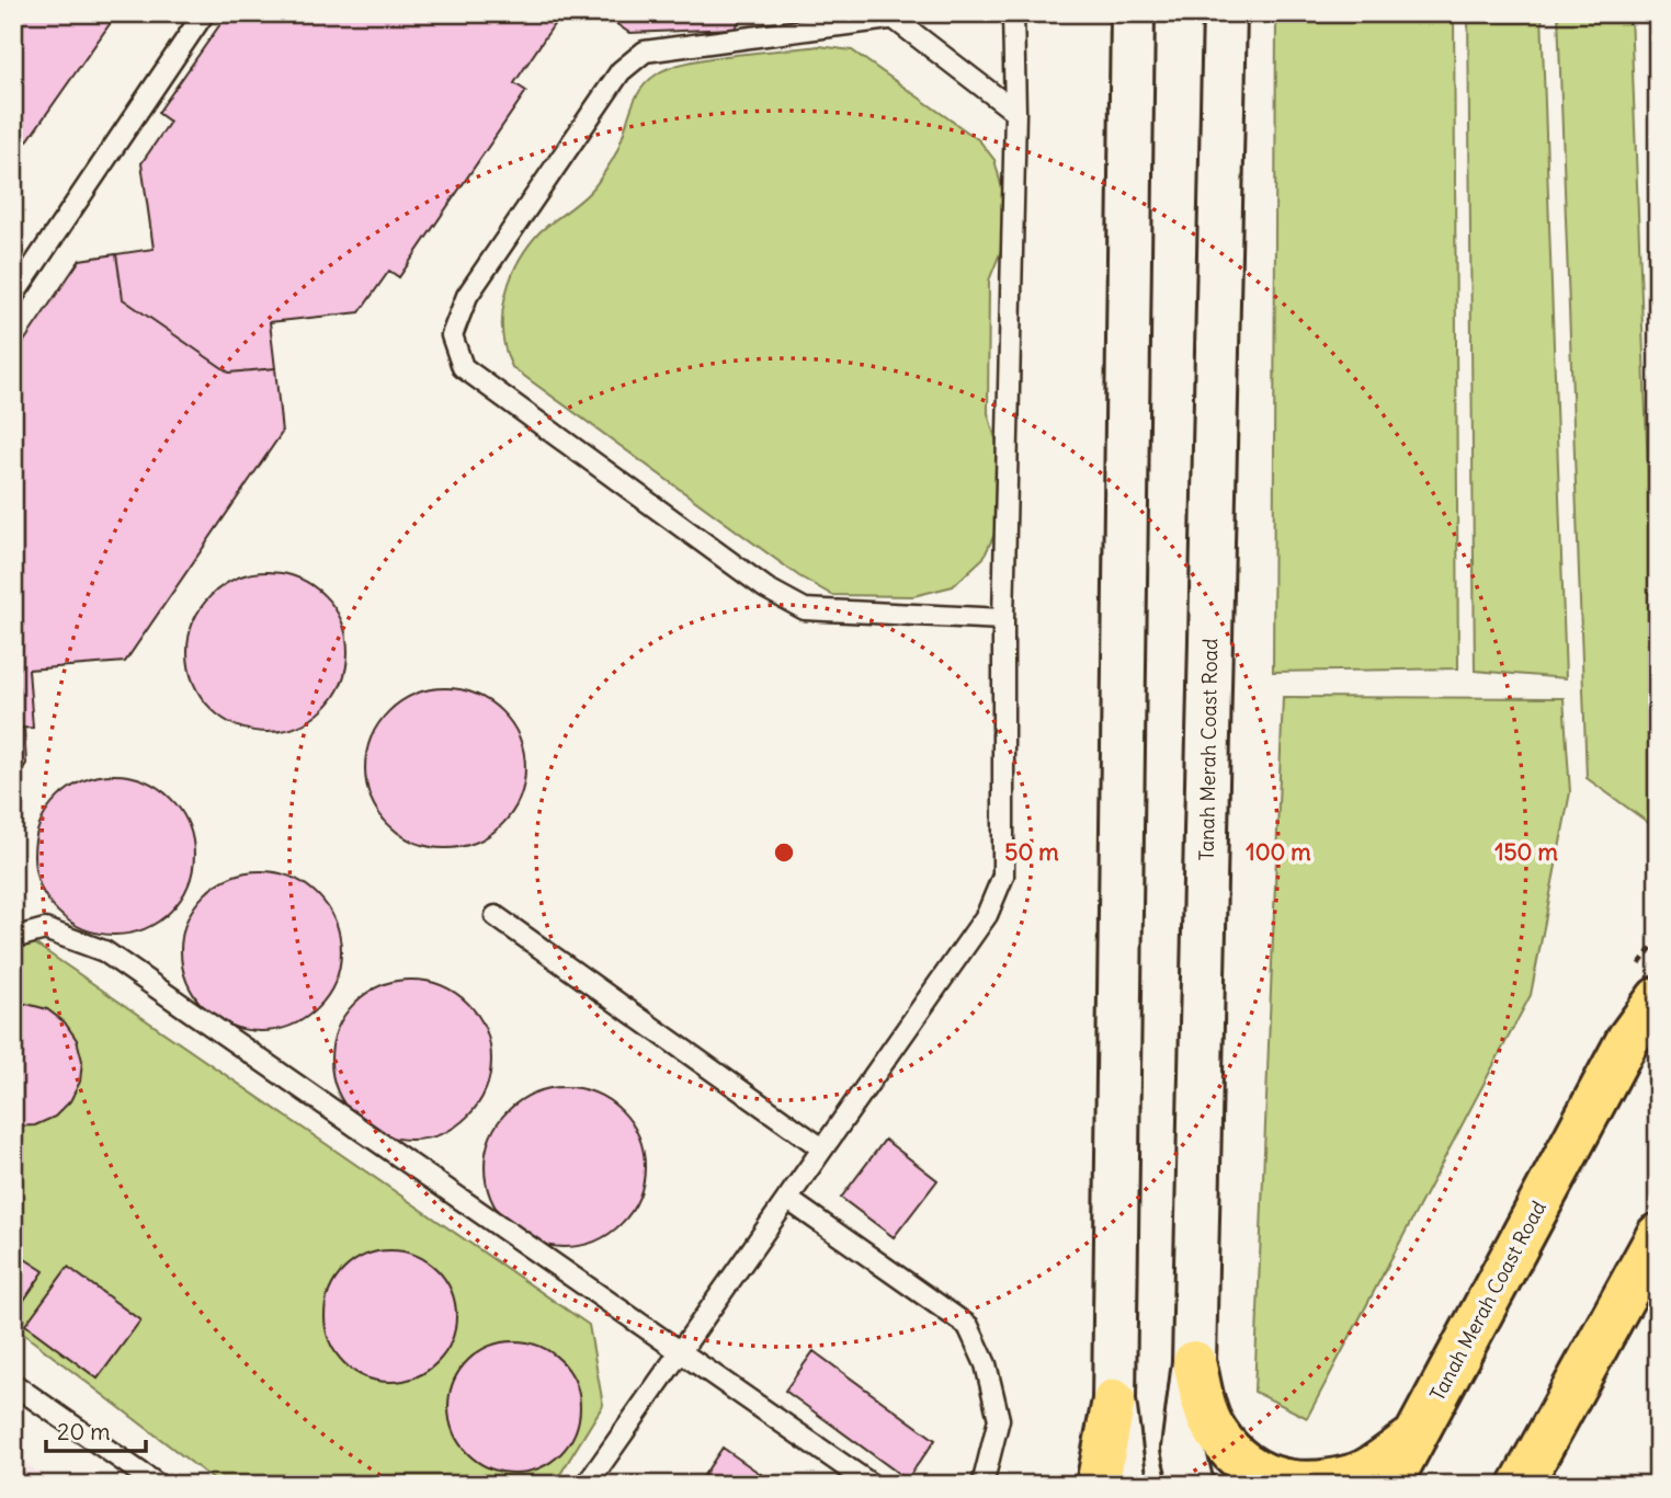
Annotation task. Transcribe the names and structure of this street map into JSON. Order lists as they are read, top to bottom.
{
  "streets": {
    "main road": ["Tanah Merah Coast Road"]
  },
  "scale_bar": "20 m",
  "rings": ["50 m", "100 m", "150 m"]
}
